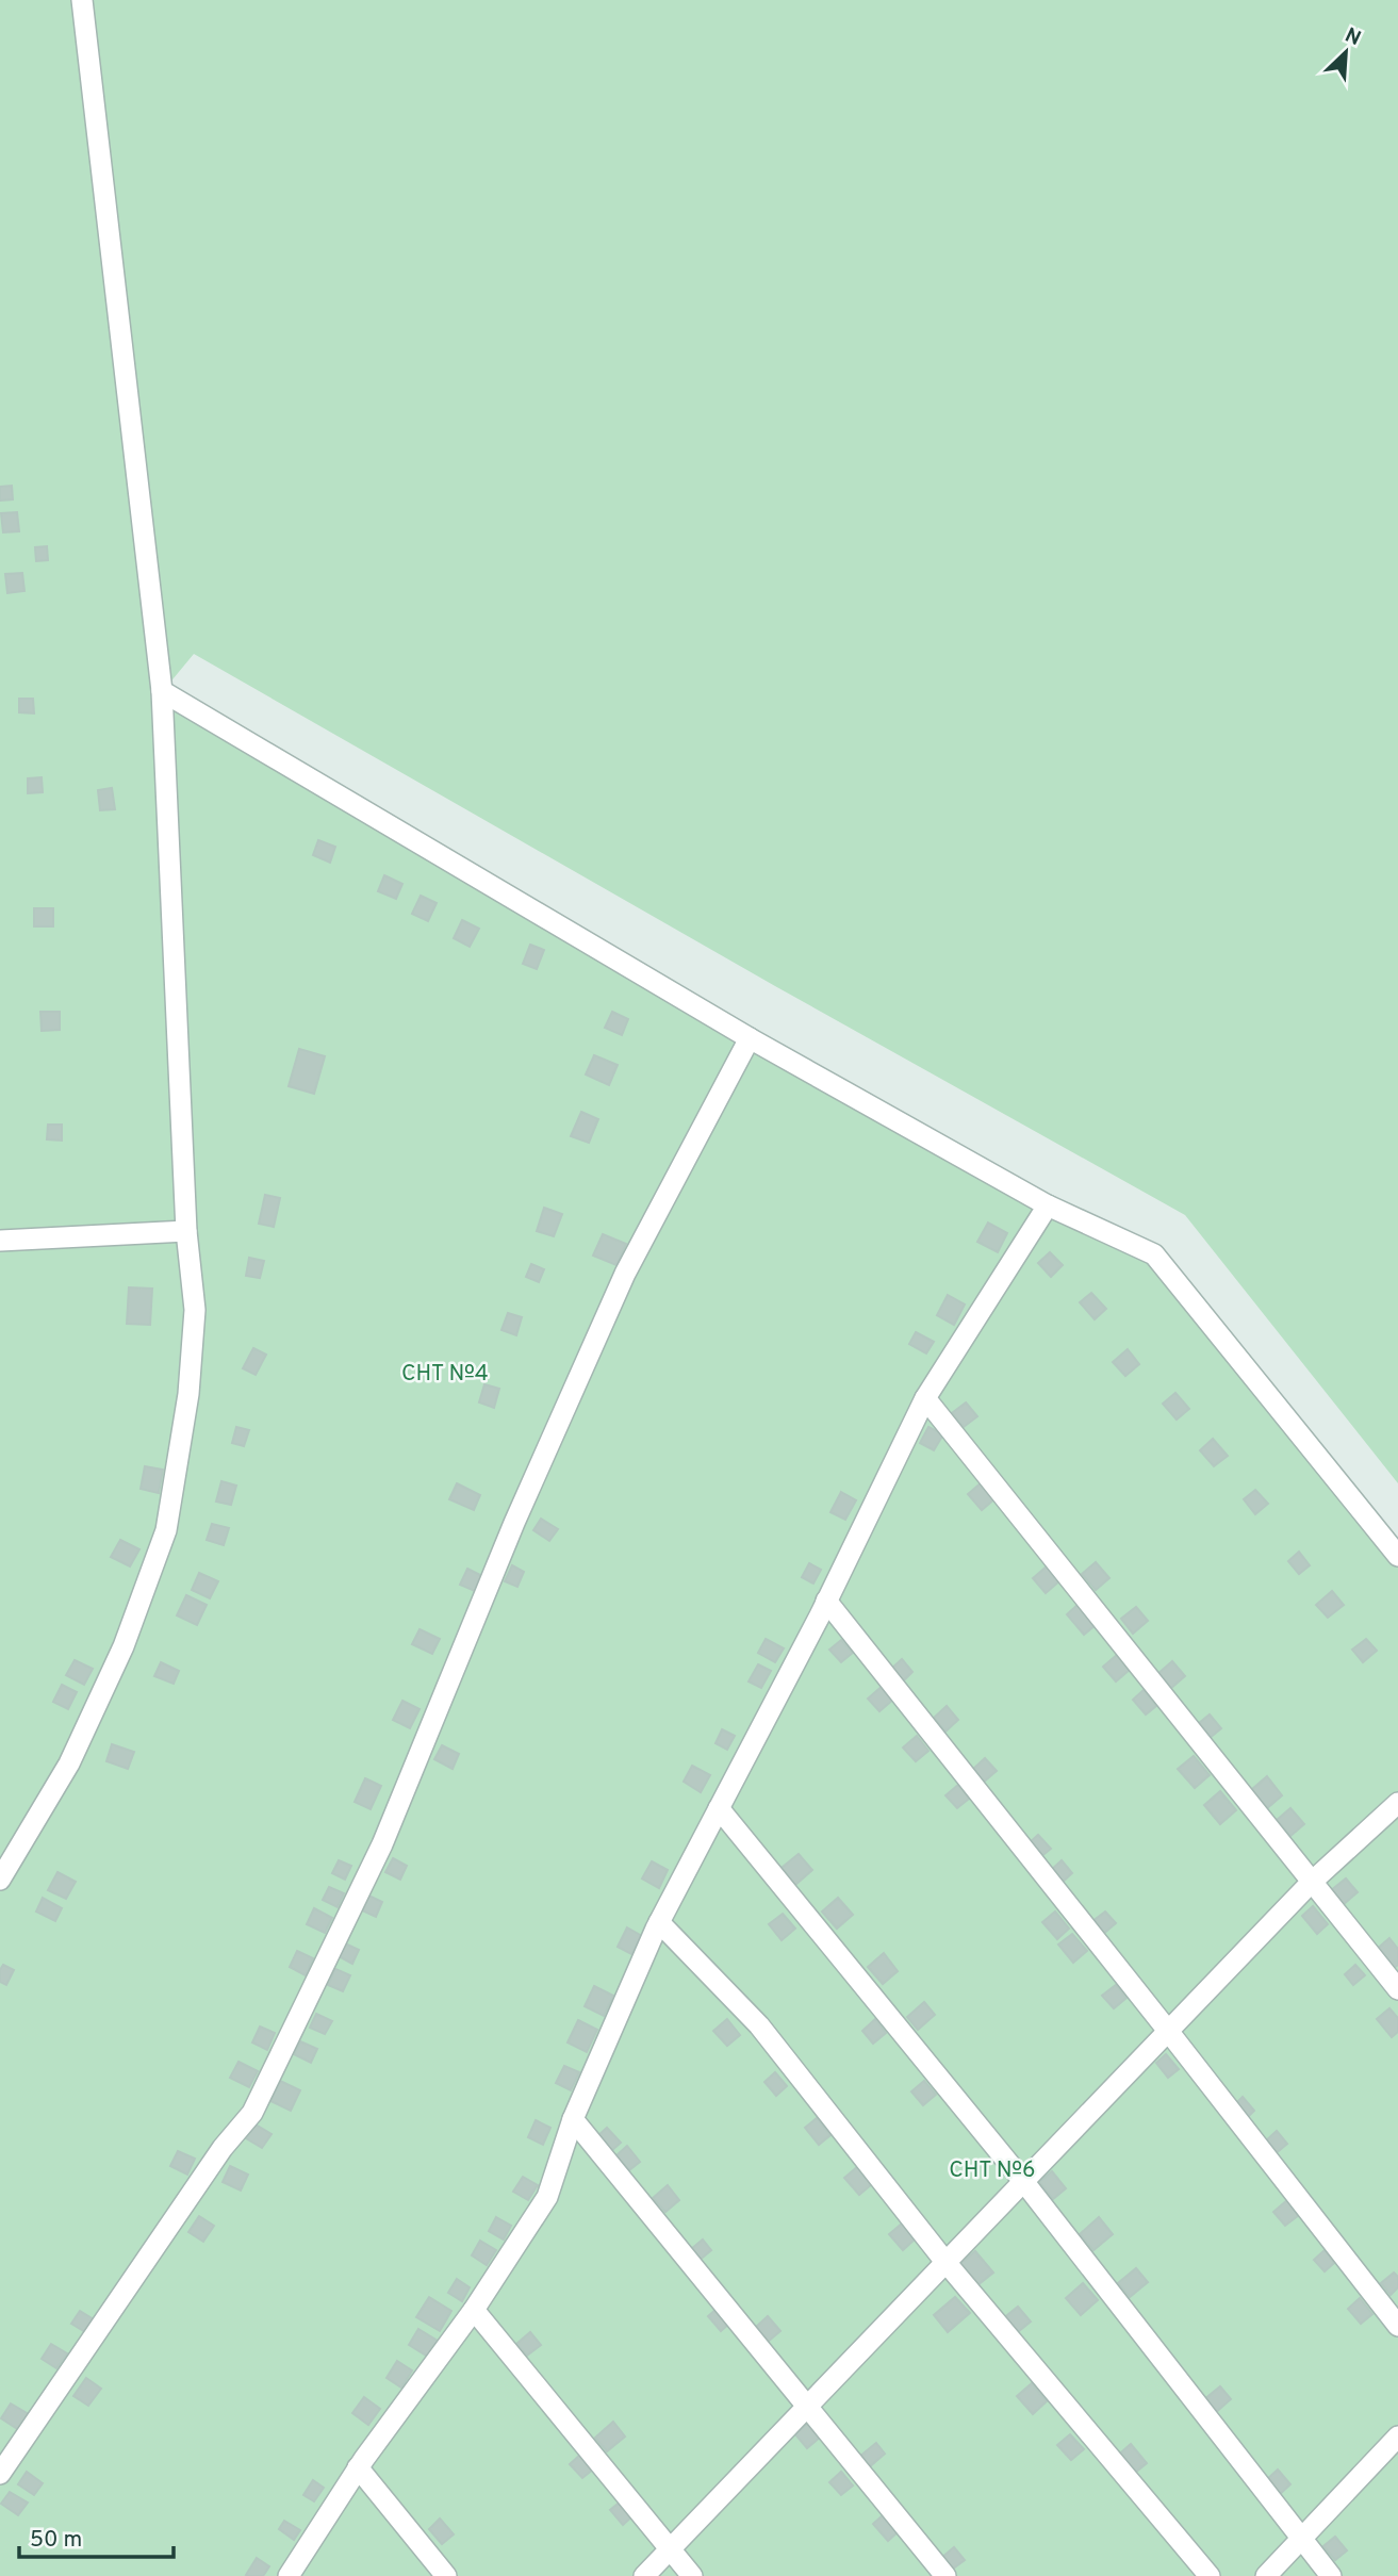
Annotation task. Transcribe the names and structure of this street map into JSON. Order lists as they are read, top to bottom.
{
  "parks": ["СНТ №4", "СНТ №6"],
  "scale_bar": "50 m",
  "north": "top right"
}
